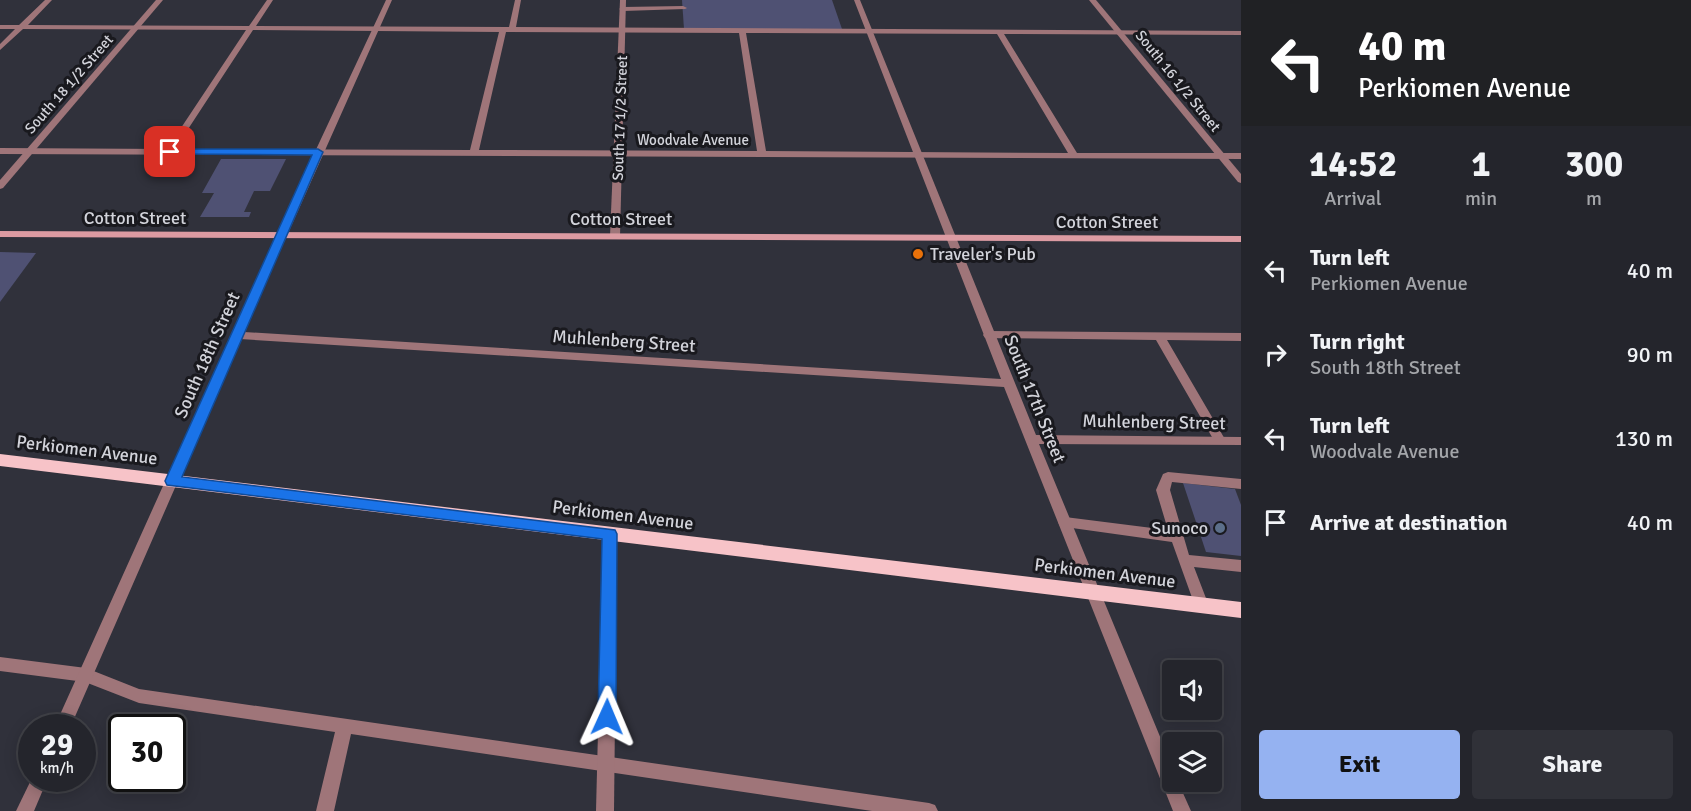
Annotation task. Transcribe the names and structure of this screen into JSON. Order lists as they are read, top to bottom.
{
  "streets": {
    "main road": ["Perkiomen Avenue"],
    "street": [
      "South 16 1/2 Street",
      "South 18 1/2 Street",
      "South 17 1/2 Street",
      "Woodvale Avenue",
      "Cotton Street",
      "Muhlenberg Street",
      "South 18th Street",
      "South 17th Street"
    ]
  },
  "crossings": [
    ["South 16 1/2 Street", "Woodvale Avenue"],
    ["South 18 1/2 Street", "Woodvale Avenue"],
    ["South 17 1/2 Street", "Woodvale Avenue"],
    ["South 17 1/2 Street", "Cotton Street"],
    ["Woodvale Avenue", "South 18th Street"],
    ["Woodvale Avenue", "South 17th Street"],
    ["Cotton Street", "South 18th Street"],
    ["Cotton Street", "South 17th Street"],
    ["Muhlenberg Street", "South 18th Street"],
    ["Muhlenberg Street", "South 17th Street"],
    ["South 18th Street", "Perkiomen Avenue"],
    ["South 17th Street", "Perkiomen Avenue"]
  ],
  "places": ["Traveler's Pub", "Sunoco"],
  "page": {
    "turn": ["40 m", "Perkiomen Avenue"],
    "eta": [
      "14:52",
      "Arrival",
      "1",
      "min",
      "300",
      "m"
    ],
    "list": [
      {
        "name": "Turn left",
        "note": "Perkiomen Avenue",
        "value": "40 m"
      },
      {
        "name": "Turn right",
        "note": "South 18th Street",
        "value": "90 m"
      },
      {
        "name": "Turn left",
        "note": "Woodvale Avenue",
        "value": "130 m"
      },
      {
        "name": "Arrive at destination",
        "value": "40 m"
      }
    ],
    "speed": "29 km/h",
    "limit": "30",
    "buttons": ["Exit", "Share"]
  }
}
